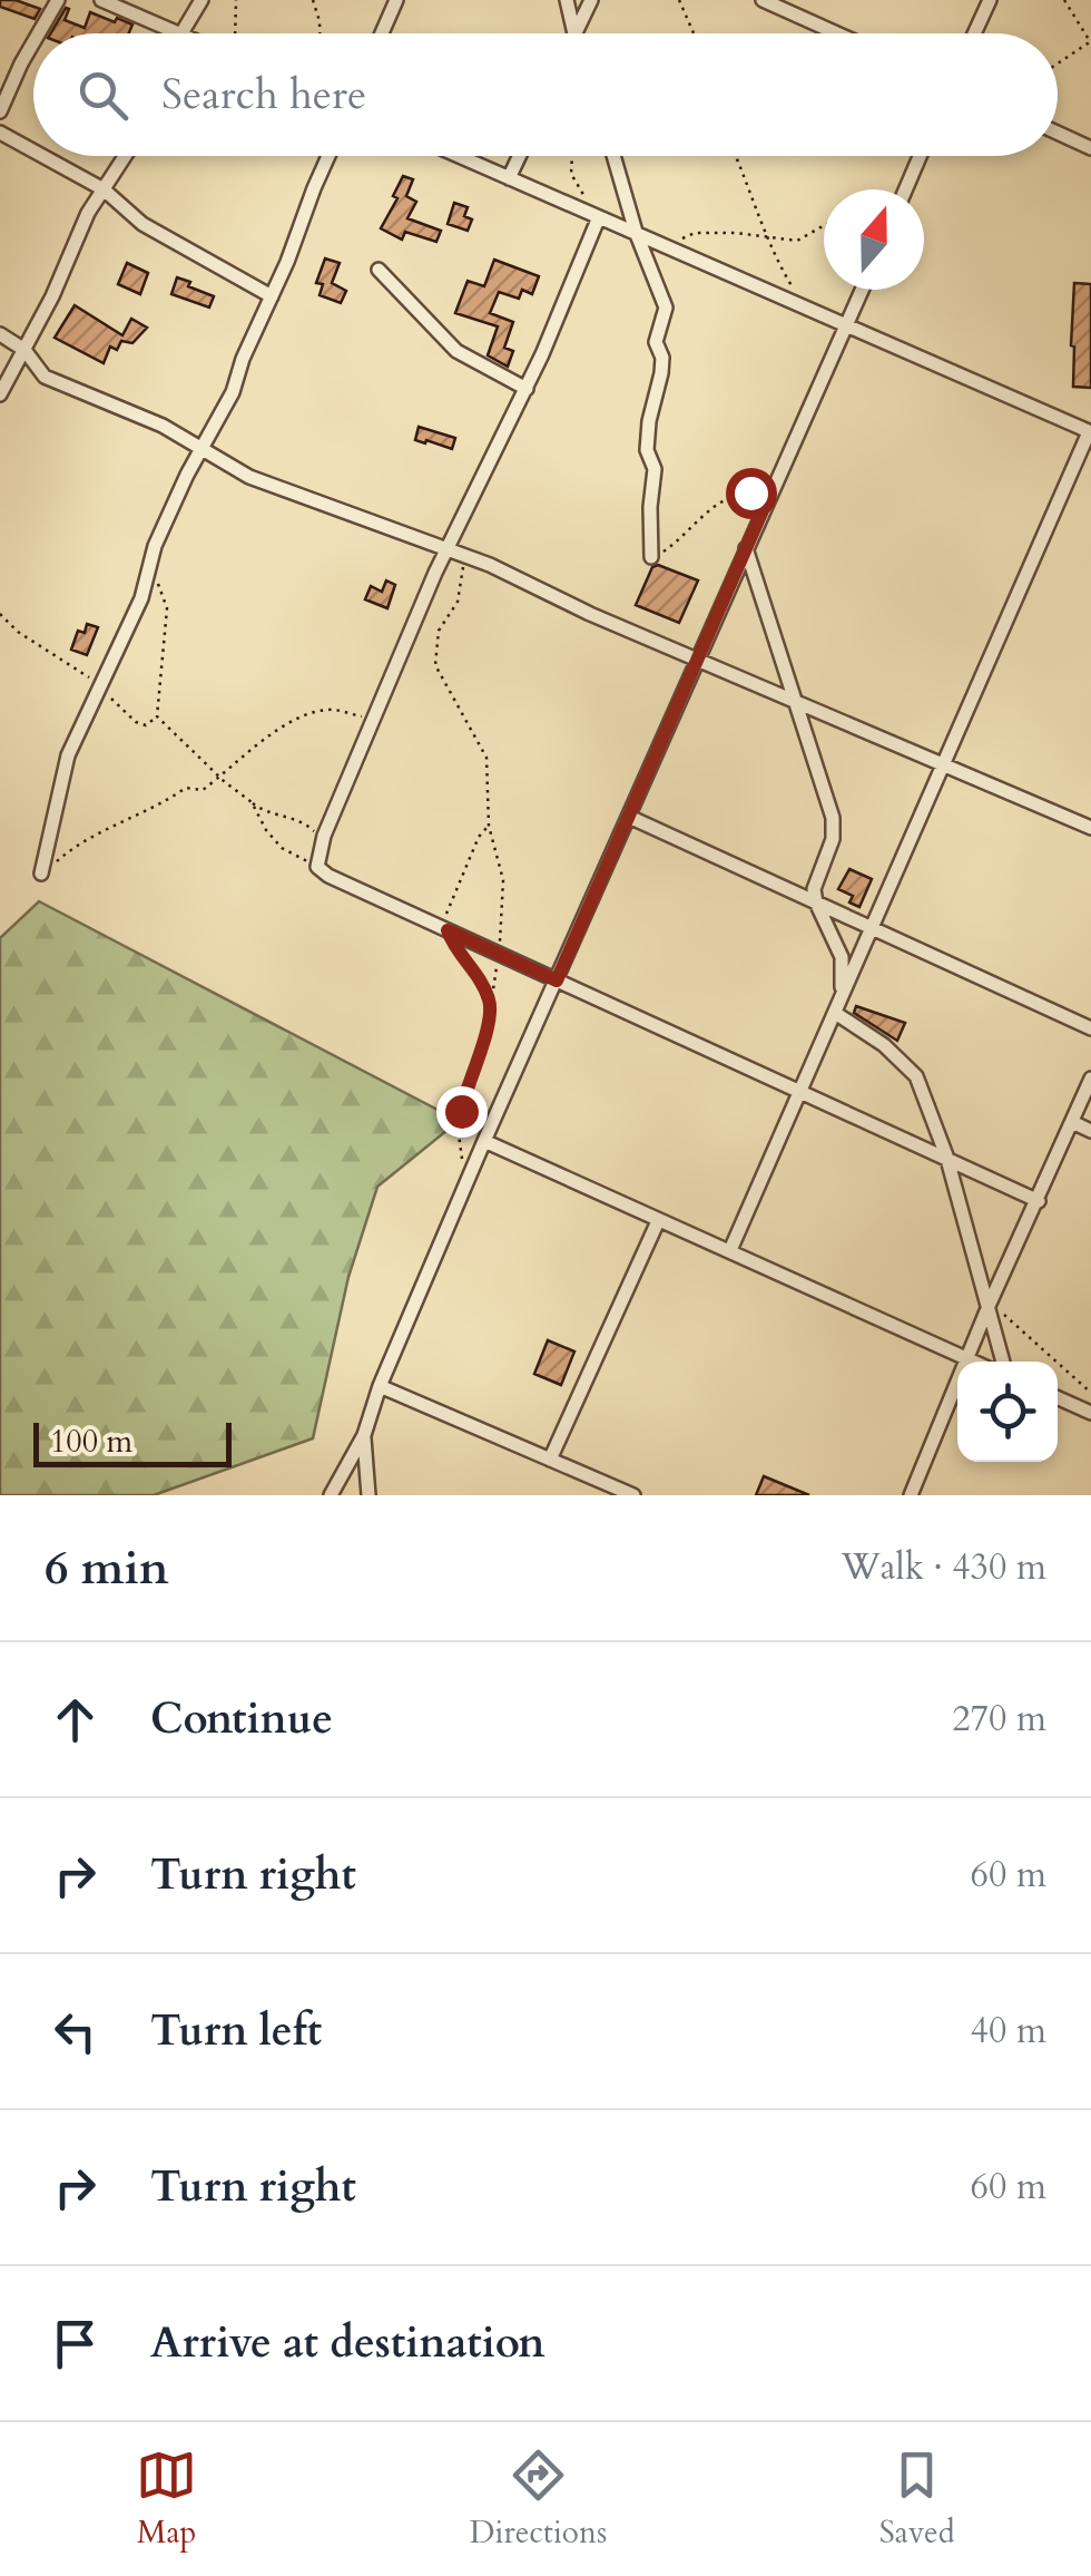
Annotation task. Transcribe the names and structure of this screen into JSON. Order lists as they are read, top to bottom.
{
  "scale_bar": "100 m",
  "north": "top",
  "page": {
    "search": "Search here",
    "scale": "100 m",
    "heading": ["6 min", "Walk · 430 m"],
    "list": [
      ["Continue", "270 m"],
      ["Turn right", "60 m"],
      ["Turn left", "40 m"],
      ["Turn right", "60 m"],
      "Arrive at destination"
    ],
    "nav": ["Map", "Directions", "Saved"]
  }
}
